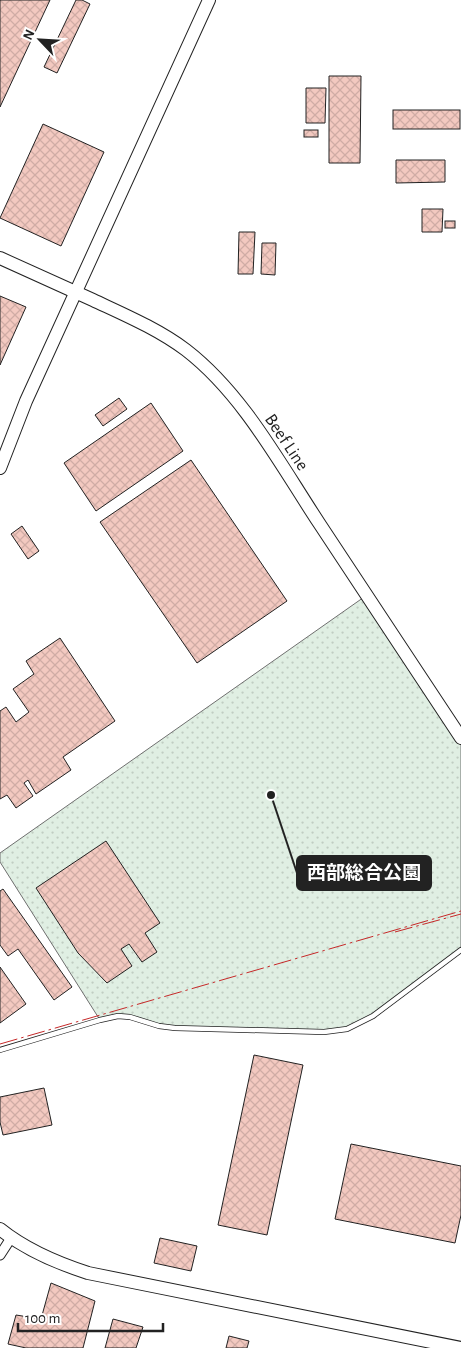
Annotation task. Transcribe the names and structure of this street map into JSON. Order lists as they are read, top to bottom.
{
  "streets": {
    "street": ["Beef Line"]
  },
  "places": ["西部総合公園"],
  "scale_bar": "100 m",
  "north": "top left"
}
